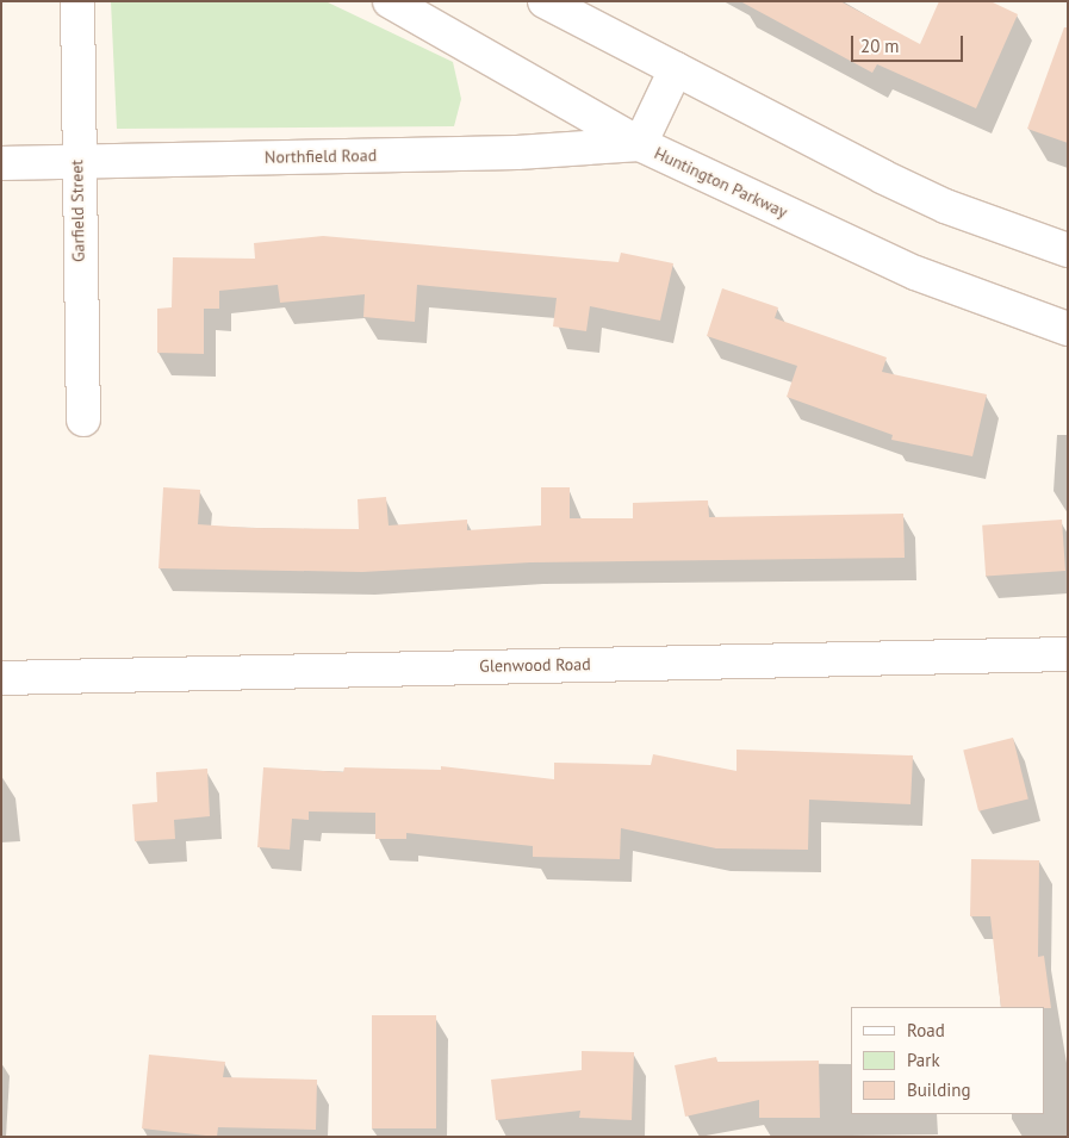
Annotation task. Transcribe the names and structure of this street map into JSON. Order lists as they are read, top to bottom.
{
  "streets": {
    "street": [
      "Northfield Road",
      "Huntington Parkway",
      "Garfield Street",
      "Glenwood Road"
    ]
  },
  "crossings": [
    ["Northfield Road", "Huntington Parkway"],
    ["Northfield Road", "Garfield Street"]
  ],
  "legend": ["Road", "Park", "Building"],
  "scale_bar": "20 m"
}
